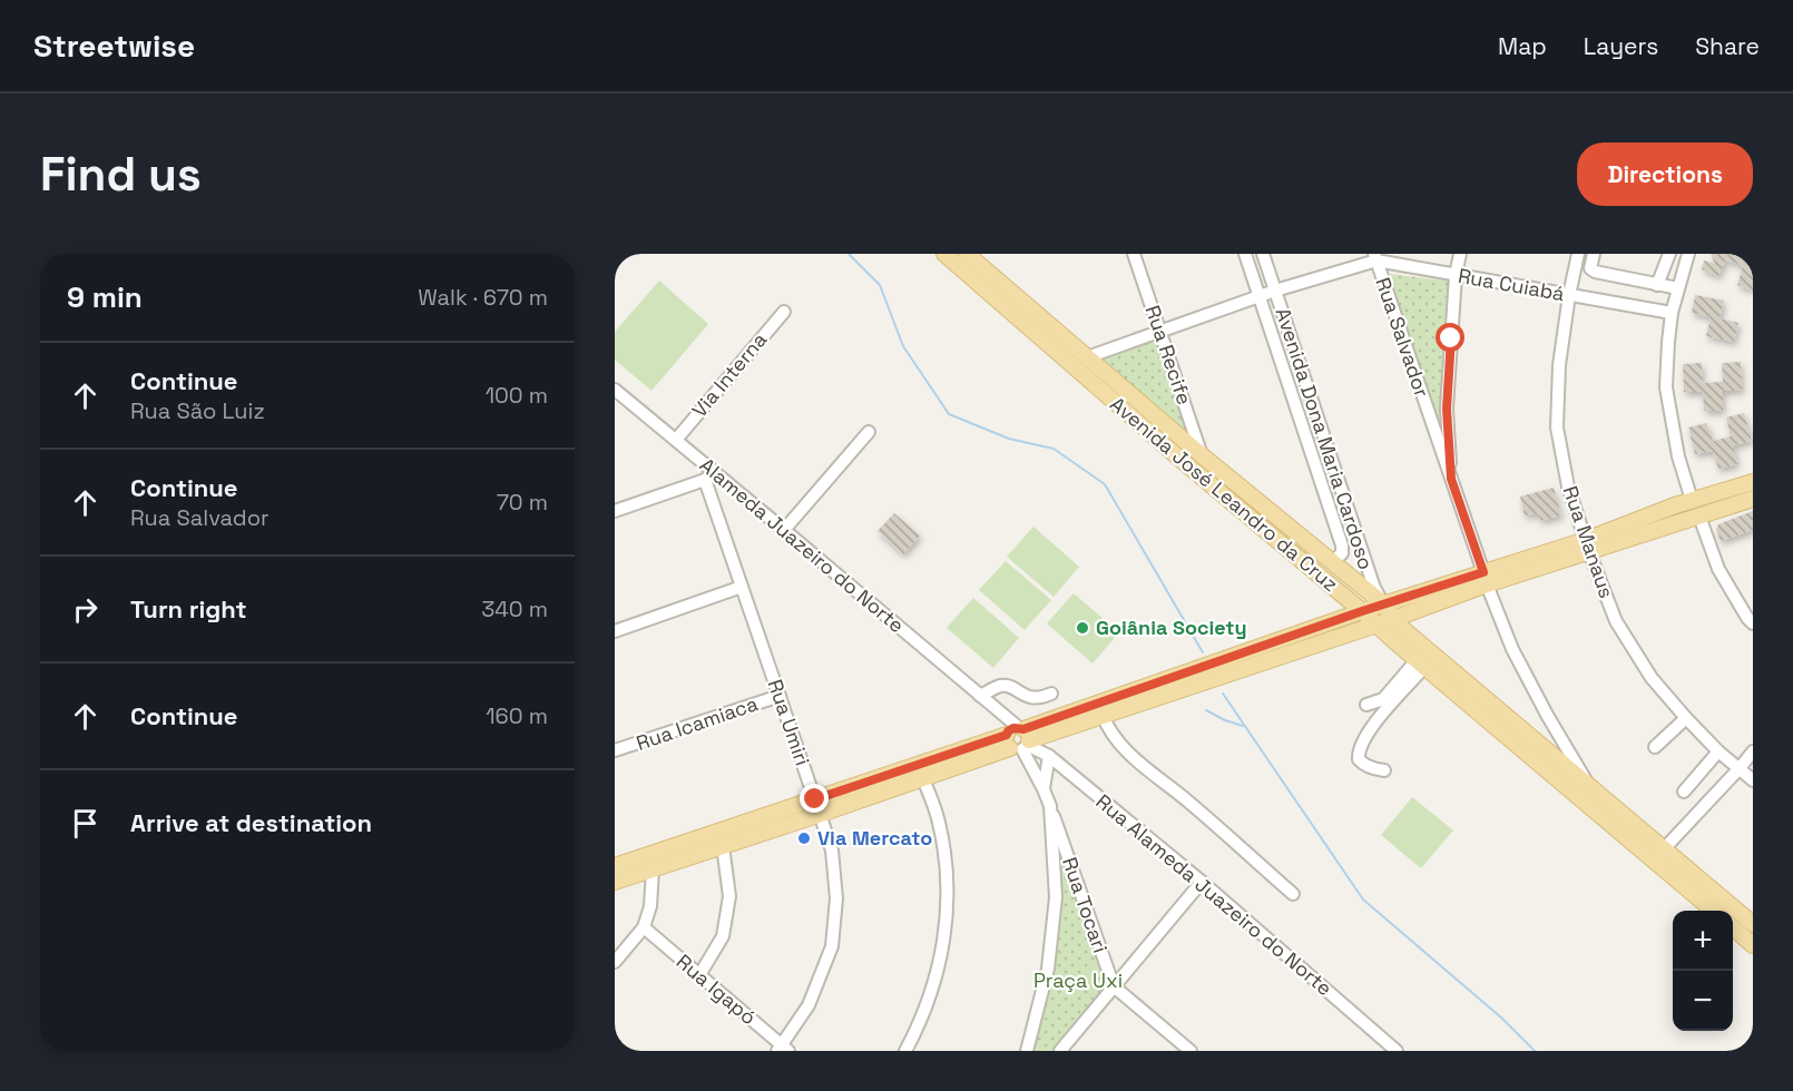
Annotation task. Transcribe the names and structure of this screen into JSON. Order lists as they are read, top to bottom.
{
  "streets": {
    "main road": ["Avenida Dona Maria Cardoso", "Avenida José Leandro da Cruz"],
    "street": [
      "Rua Cuiabá",
      "Rua Salvador",
      "Rua Recife",
      "Via Interna",
      "Rua Manaus",
      "Alameda Juazeiro do Norte",
      "Rua Umiri",
      "Rua Icamiaca",
      "Rua Alameda Juazeiro do Norte",
      "Rua Tocari",
      "Rua Igapó"
    ]
  },
  "crossings": [
    ["Rua Cuiabá", "Rua Salvador"],
    ["Rua Cuiabá", "Rua Recife"],
    ["Rua Cuiabá", "Avenida Dona Maria Cardoso"],
    ["Rua Cuiabá", "Avenida José Leandro da Cruz"],
    ["Rua Cuiabá", "Rua Manaus"],
    ["Rua Salvador", "Avenida José Leandro da Cruz"],
    ["Rua Recife", "Avenida José Leandro da Cruz"],
    ["Via Interna", "Alameda Juazeiro do Norte"],
    ["Avenida Dona Maria Cardoso", "Avenida José Leandro da Cruz"],
    ["Alameda Juazeiro do Norte", "Rua Umiri"],
    ["Alameda Juazeiro do Norte", "Rua Alameda Juazeiro do Norte"],
    ["Rua Umiri", "Rua Icamiaca"],
    ["Rua Umiri", "Rua Igapó"]
  ],
  "parks": ["Praça Uxi"],
  "places": ["Goiânia Society", "Via Mercato"],
  "page": {
    "header": "Streetwise",
    "nav": ["Map", "Layers", "Share"],
    "buttons": "Directions",
    "title": "Find us",
    "heading": ["9 min", "Walk · 670 m"],
    "list": [
      ["Continue", "Rua São Luiz", "100 m"],
      ["Continue", "Rua Salvador", "70 m"],
      ["Turn right", "340 m"],
      ["Continue", "160 m"],
      "Arrive at destination"
    ],
    "map_buttons": ["+", "−"]
  }
}
